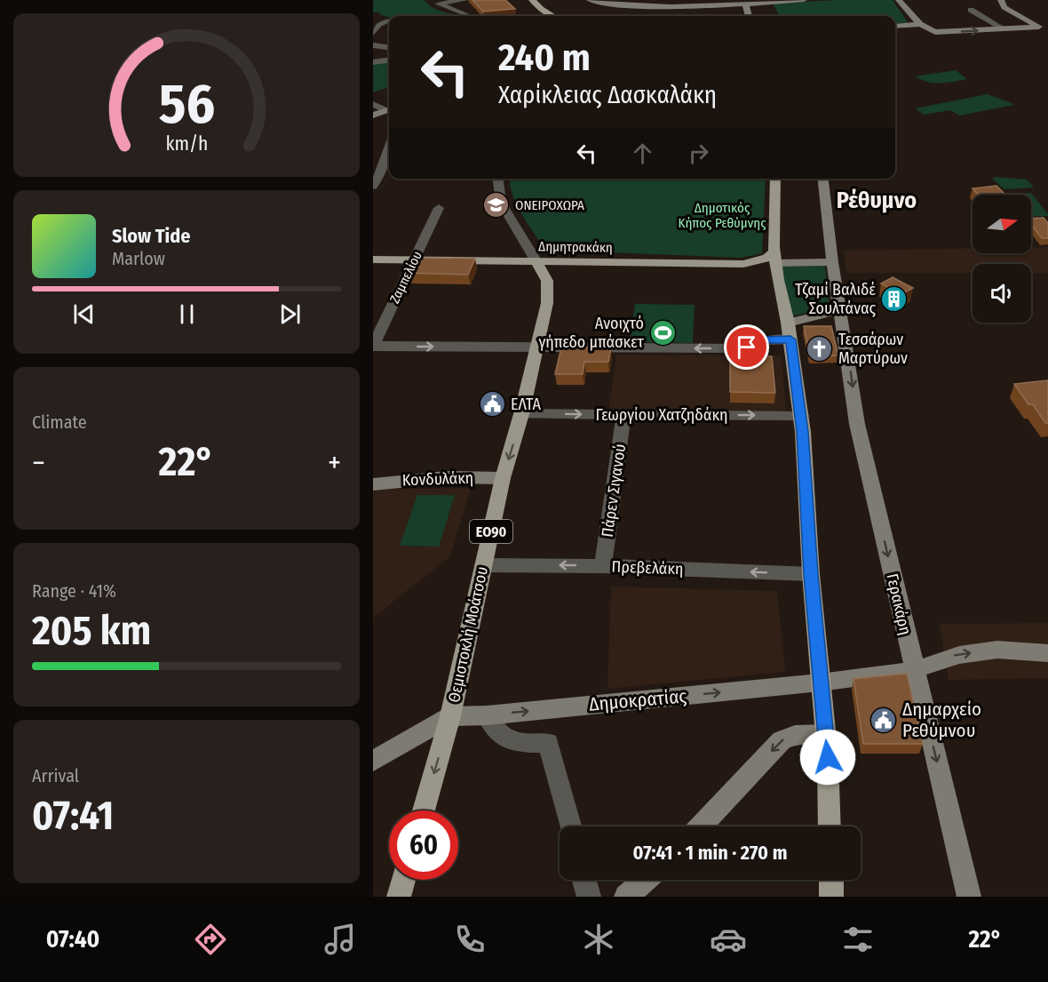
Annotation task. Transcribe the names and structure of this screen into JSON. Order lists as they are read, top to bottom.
{
  "streets": {
    "main road": ["Δημητρακάκη", "ΕΟ90", "Θεμιστοκλή Μοάτσου"],
    "street": [
      "Ζαμπελίου",
      "Γεωργίου Χατζηδάκη",
      "Κονδυλάκη",
      "Πάρεν Σιγανού",
      "Πρεβελάκη",
      "Γερακάρη",
      "Δημοκρατίας"
    ]
  },
  "crossings": [
    ["Δημητρακάκη", "Ζαμπελίου"],
    ["Δημητρακάκη", "Θεμιστοκλή Μοάτσου"],
    ["Γεωργίου Χατζηδάκη", "Πάρεν Σιγανού"],
    ["Γεωργίου Χατζηδάκη", "Θεμιστοκλή Μοάτσου"],
    ["Κονδυλάκη", "Θεμιστοκλή Μοάτσου"],
    ["Πάρεν Σιγανού", "Πρεβελάκη"],
    ["Πρεβελάκη", "Θεμιστοκλή Μοάτσου"],
    ["Γερακάρη", "Δημοκρατίας"],
    ["Θεμιστοκλή Μοάτσου", "Δημοκρατίας"]
  ],
  "one_way": ["Πρεβελάκη", "Γερακάρη", "Δημοκρατίας"],
  "districts": ["Ρέθυμνο"],
  "parks": ["Δημοτικός Κήπος Ρεθύμνης"],
  "places": {
    "school or university": ["ΟΝΕΙΡΟΧΩΡΑ"],
    "building": ["Τζαμί Βαλιδέ Σουλτάνας"],
    "sports": ["Ανοιχτό γήπεδο μπάσκετ"],
    "church": ["Τεσσάρων Μαρτύρων"],
    "public building": ["ΕΛΤΑ", "Δημαρχείο Ρεθύμνου"]
  },
  "north": "right",
  "page": {
    "turn": ["240 m", "Χαρίκλειας Δασκαλάκη"],
    "song": ["Slow Tide", "Marlow"],
    "tile": [
      "Climate",
      ["Range · 41%", "205 km"],
      ["Arrival", "07:41"]
    ],
    "heat": ["−", "22°", "+"],
    "limit": "60",
    "trip": "07:41 · 1 min · 270 m",
    "tabs": ["07:40", "22°"],
    "gauge": ["56", "km/h"]
  }
}
